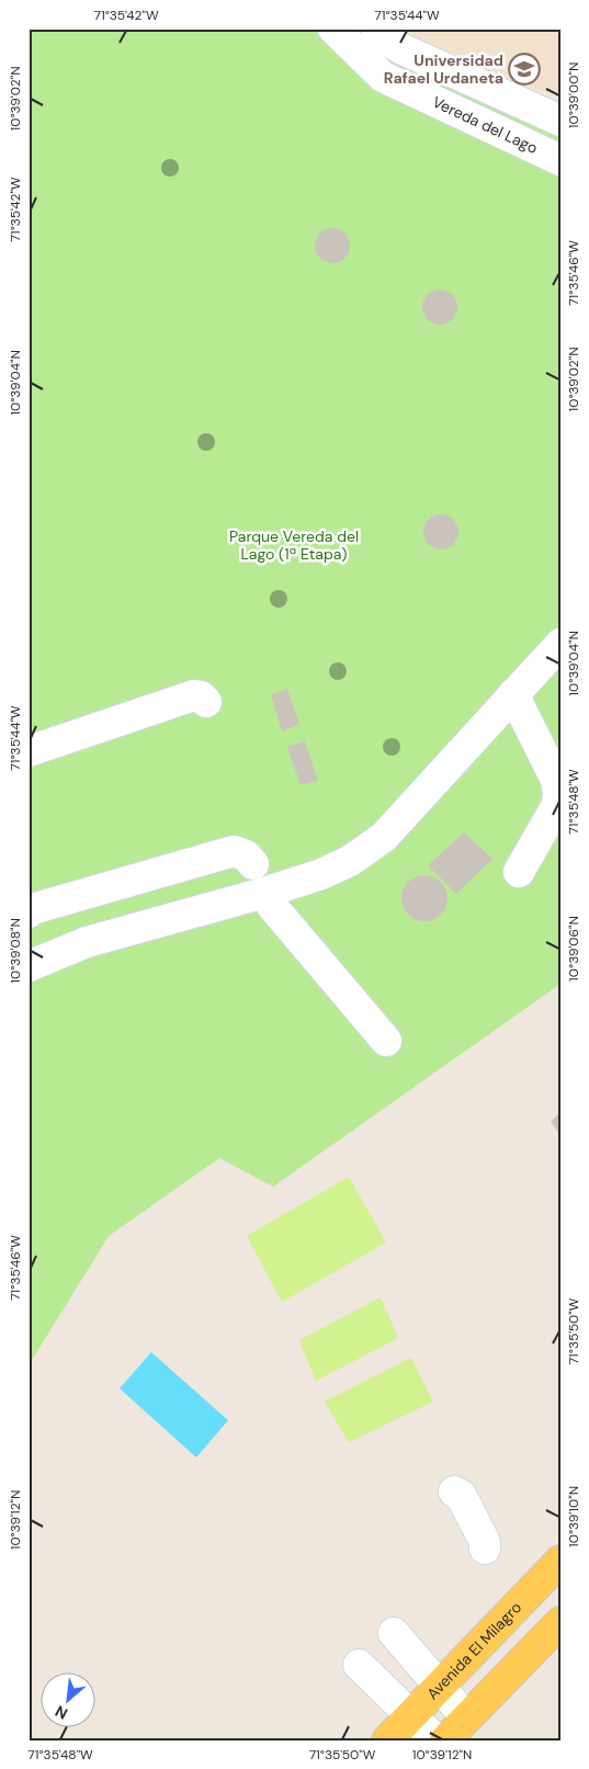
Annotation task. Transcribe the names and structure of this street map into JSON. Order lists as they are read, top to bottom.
{
  "streets": {
    "main road": ["Avenida El Milagro"],
    "street": ["Vereda del Lago"]
  },
  "parks": ["Parque Vereda del Lago (1ª Etapa)"],
  "places": {
    "school or university": ["Universidad Rafael Urdaneta"]
  },
  "north": "bottom left",
  "coordinates": [
    "71°35'42\"W",
    "71°35'44\"W",
    "10°39'00\"N",
    "10°39'02\"N",
    "71°35'46\"W",
    "10°39'04\"N",
    "71°35'48\"W",
    "10°39'06\"N",
    "10°39'08\"N",
    "71°35'50\"W",
    "10°39'10\"N",
    "10°39'12\"N"
  ]
}
